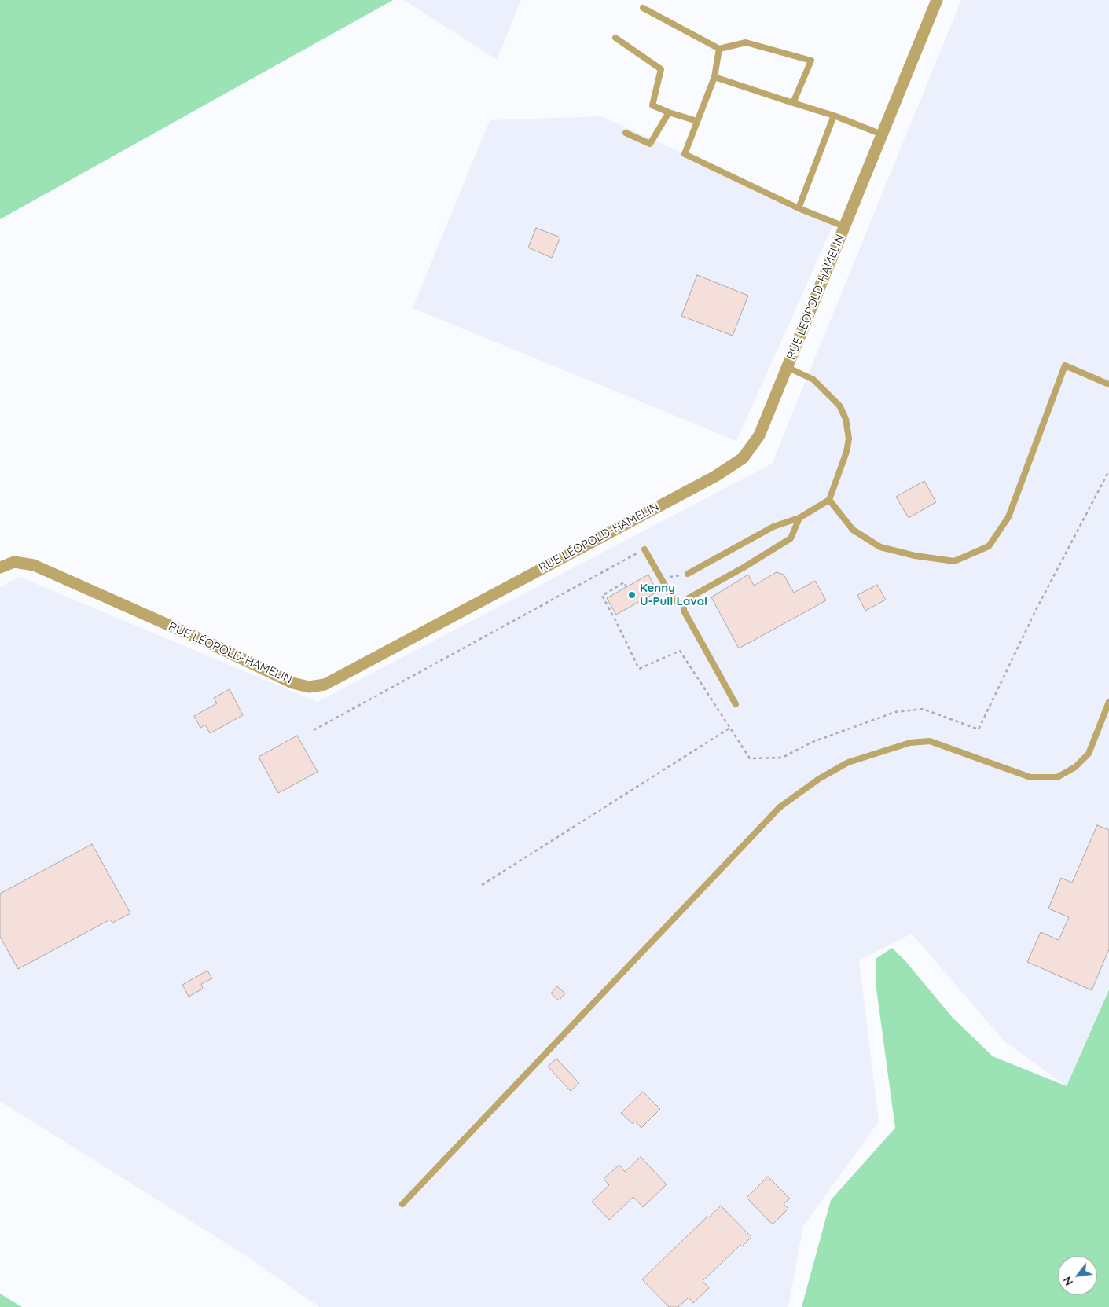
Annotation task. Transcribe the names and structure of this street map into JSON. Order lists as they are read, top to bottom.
{
  "streets": {
    "street": ["RUE LÉOPOLD-HAMELIN"]
  },
  "places": ["Kenny U-Pull Laval"],
  "north": "bottom left"
}
